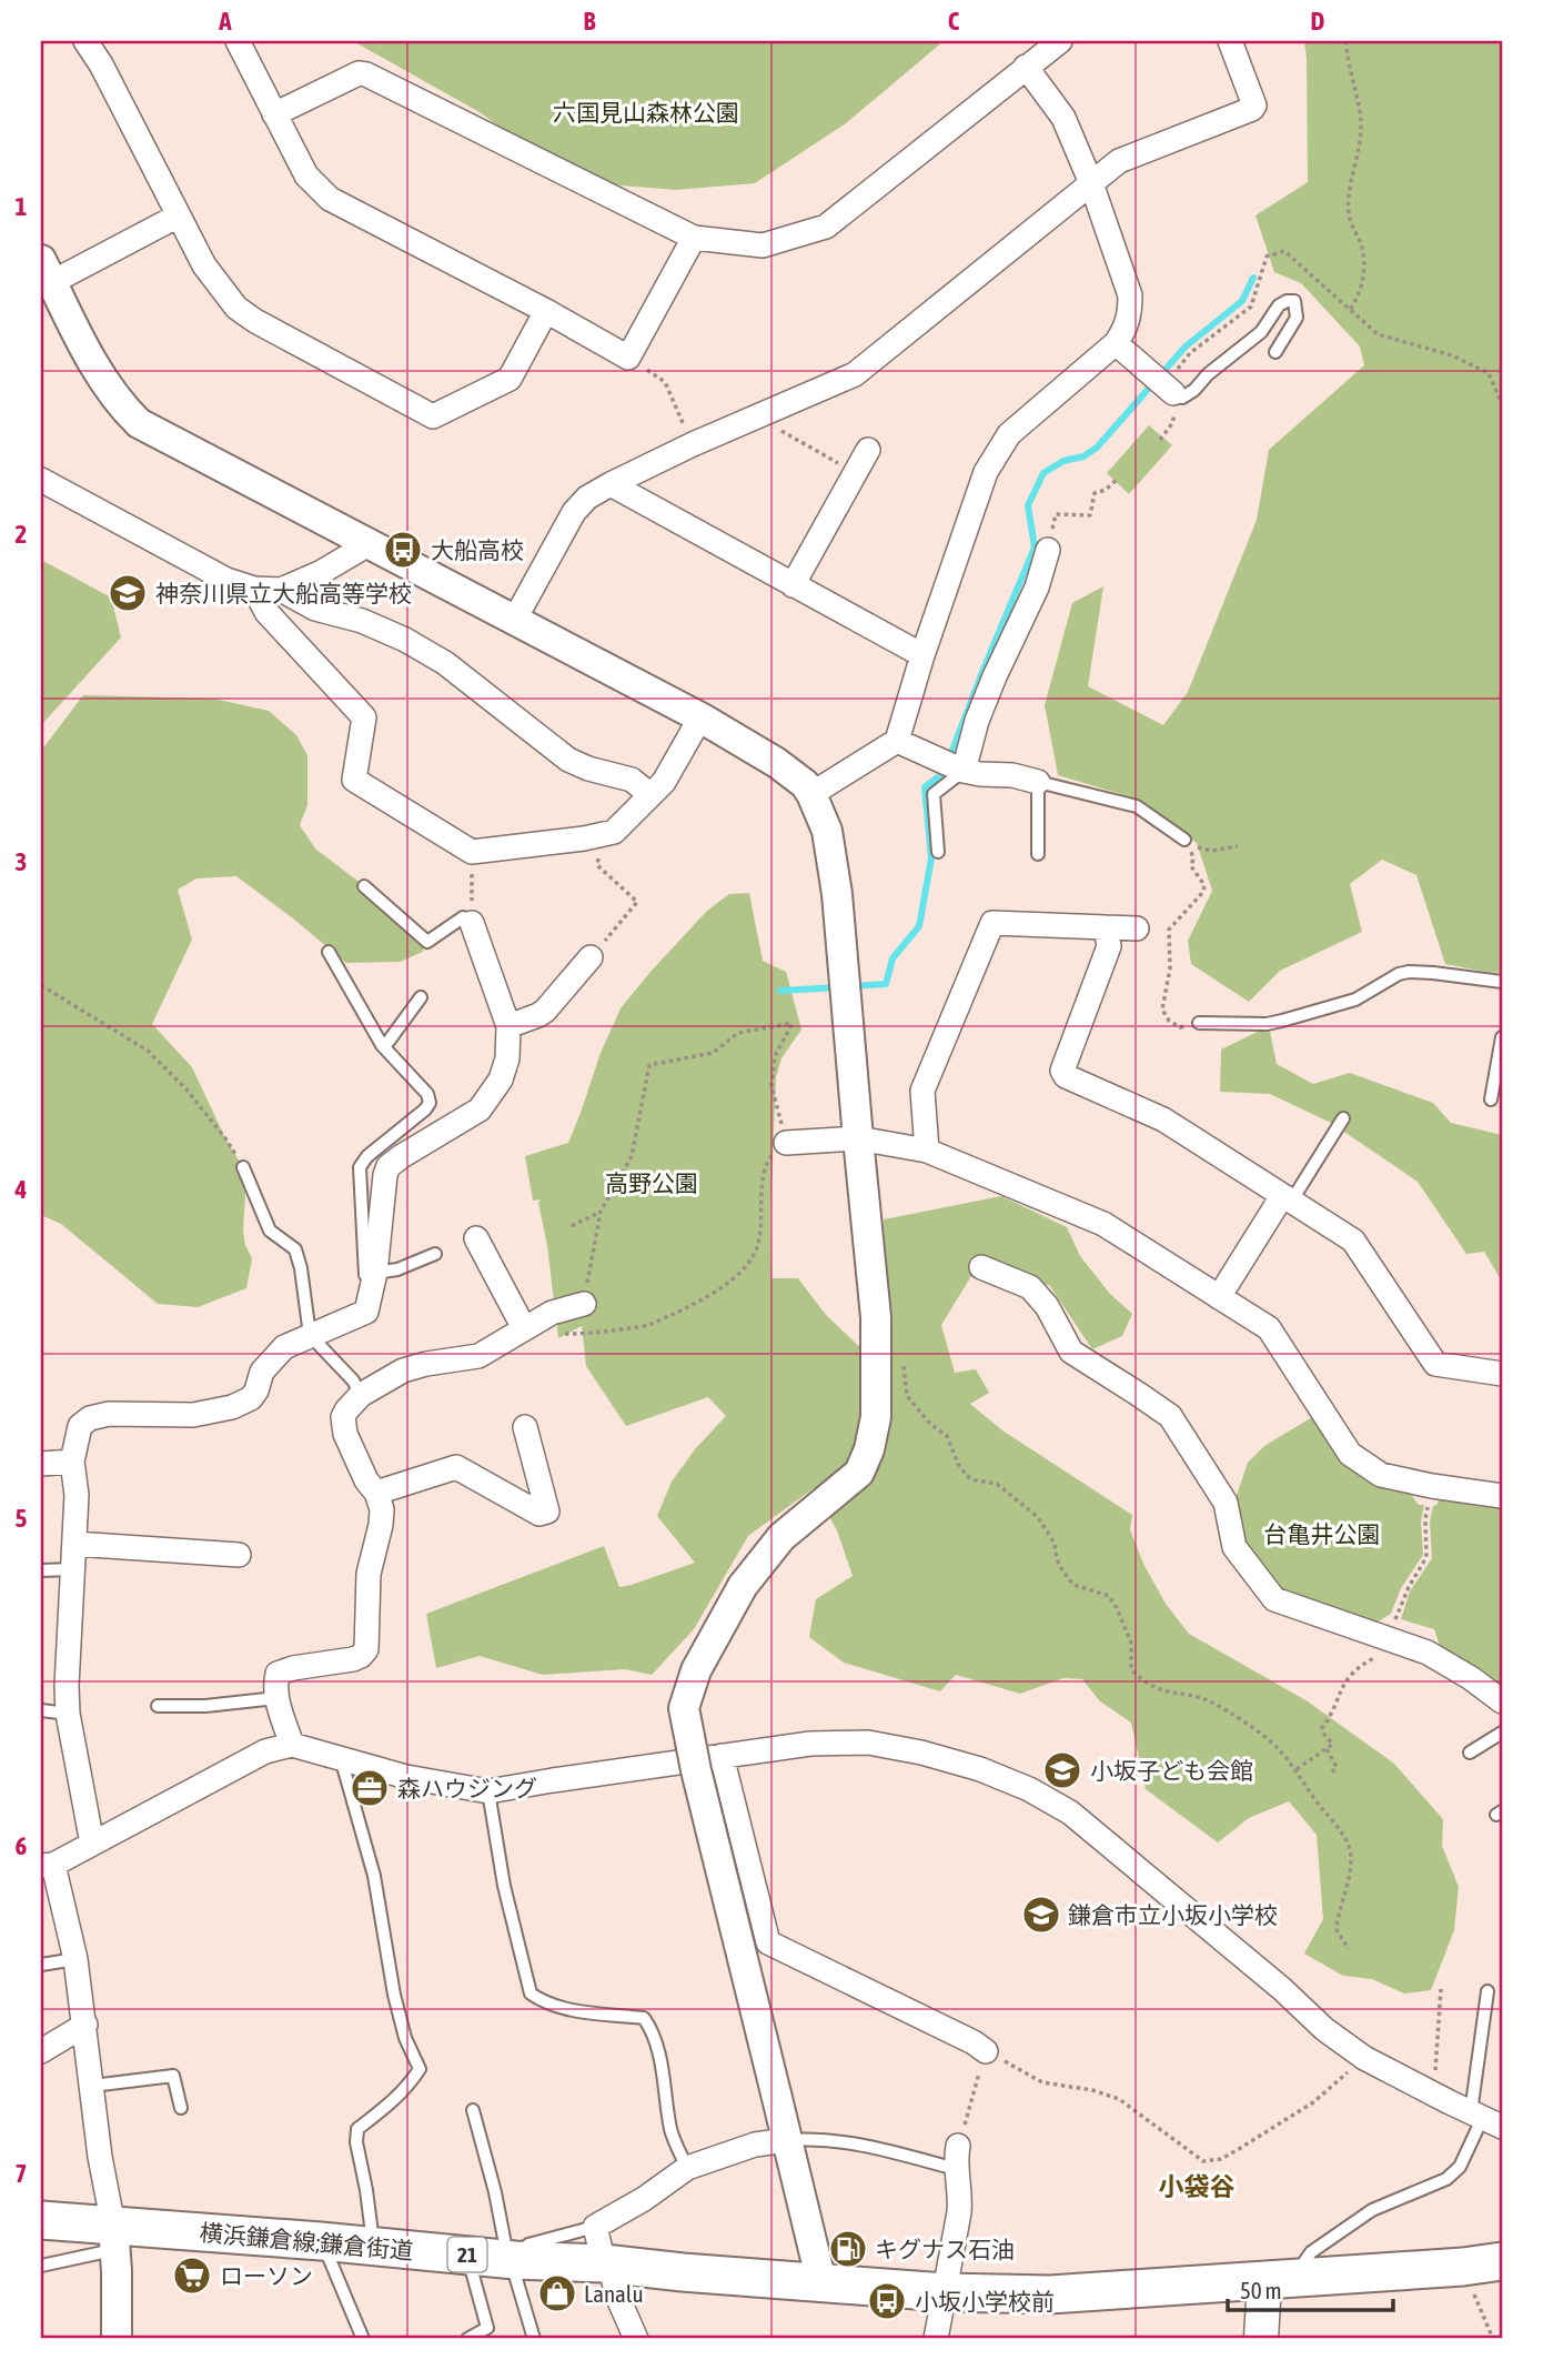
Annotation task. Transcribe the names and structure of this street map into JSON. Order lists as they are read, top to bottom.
{
  "streets": {
    "main road": ["横浜鎌倉線;鎌倉街道", "21"]
  },
  "districts": ["小袋谷"],
  "parks": ["六国見山森林公園", "高野公園", "台亀井公園"],
  "places": {
    "bus stop": ["大船高校", "小坂小学校前"],
    "school or university": ["神奈川県立大船高等学校", "小坂子ども会館", "鎌倉市立小坂小学校"],
    "office": ["森ハウジング"],
    "fuel station": ["キグナス石油"],
    "supermarket": ["ローソン"],
    "shop": ["Lanalu"]
  },
  "scale_bar": "50 m",
  "grid": {
    "columns": [
      "A",
      "B",
      "C",
      "D"
    ],
    "rows": [
      "1",
      "2",
      "3",
      "4",
      "5",
      "6",
      "7"
    ]
  }
}
